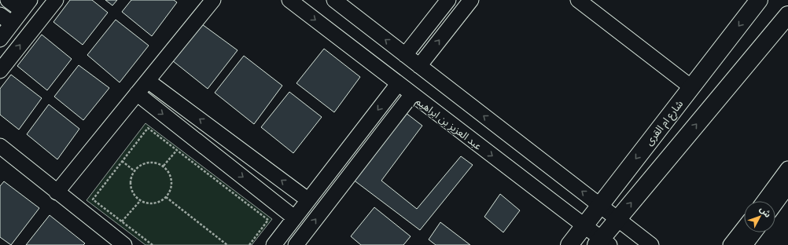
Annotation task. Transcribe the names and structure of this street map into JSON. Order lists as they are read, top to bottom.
{
  "streets": {
    "main road": ["شارع ام القرى"],
    "street": ["عبد العزيز بن ابراهيم"]
  },
  "crossings": [
    ["شارع ام القرى", "عبد العزيز بن ابراهيم"]
  ],
  "north": "top right"
}
